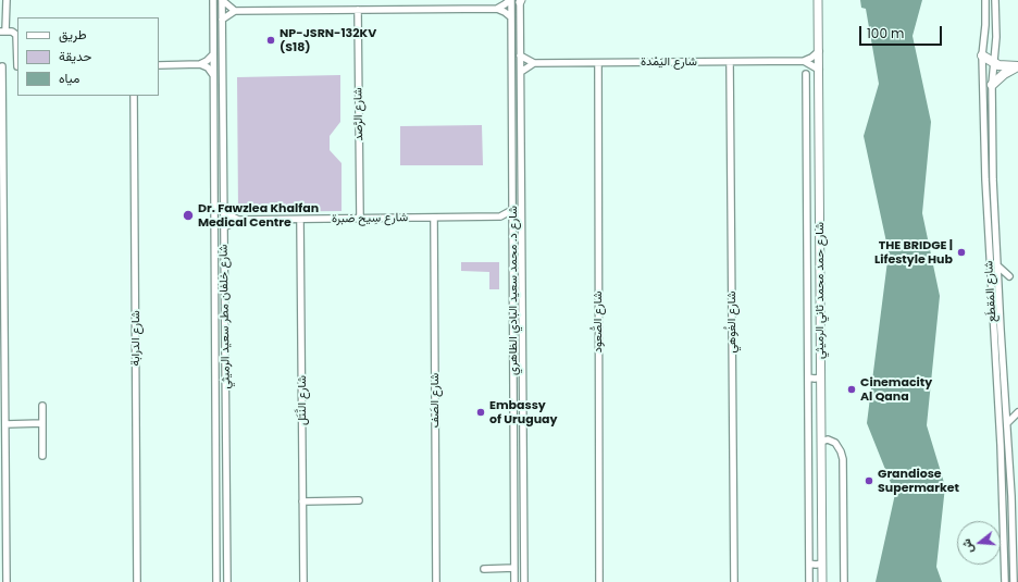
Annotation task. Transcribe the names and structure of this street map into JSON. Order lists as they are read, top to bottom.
{
  "streets": {
    "main road": ["شارع حمد محمد ثاني الرميثي"],
    "street": [
      "شارع اليَمْدة",
      "شارع الرَّصد",
      "شارع سِيح صَبرة",
      "شارع د. محمد سعيد البادي الظاهري",
      "شارع المَقطَع",
      "شارع خلفان مطر سعيد الرميثي",
      "شارع الصُّعود",
      "شارع الغُوهي",
      "شارع الدرابة",
      "شارع النَّتَل",
      "شارع الصَف"
    ]
  },
  "crossings": [
    ["شارع اليَمْدة", "شارع الصُّعود"],
    ["شارع اليَمْدة", "شارع الغُوهي"],
    ["شارع الرَّصد", "شارع سِيح صَبرة"],
    ["شارع سِيح صَبرة", "شارع خلفان مطر سعيد الرميثي"],
    ["شارع سِيح صَبرة", "شارع النَّتَل"],
    ["شارع سِيح صَبرة", "شارع الصَف"]
  ],
  "places": [
    "NP-JSRN-132KV (S18)",
    "Dr. Fawzlea Khalfan Medical Centre",
    "THE BRIDGE | Lifestyle Hub",
    "Cinemacity Al Qana",
    "Embassy of Uruguay",
    "Grandiose Supermarket"
  ],
  "legend": ["طريق", "حديقة", "مياه"],
  "scale_bar": "100 m",
  "north": "left"
}
